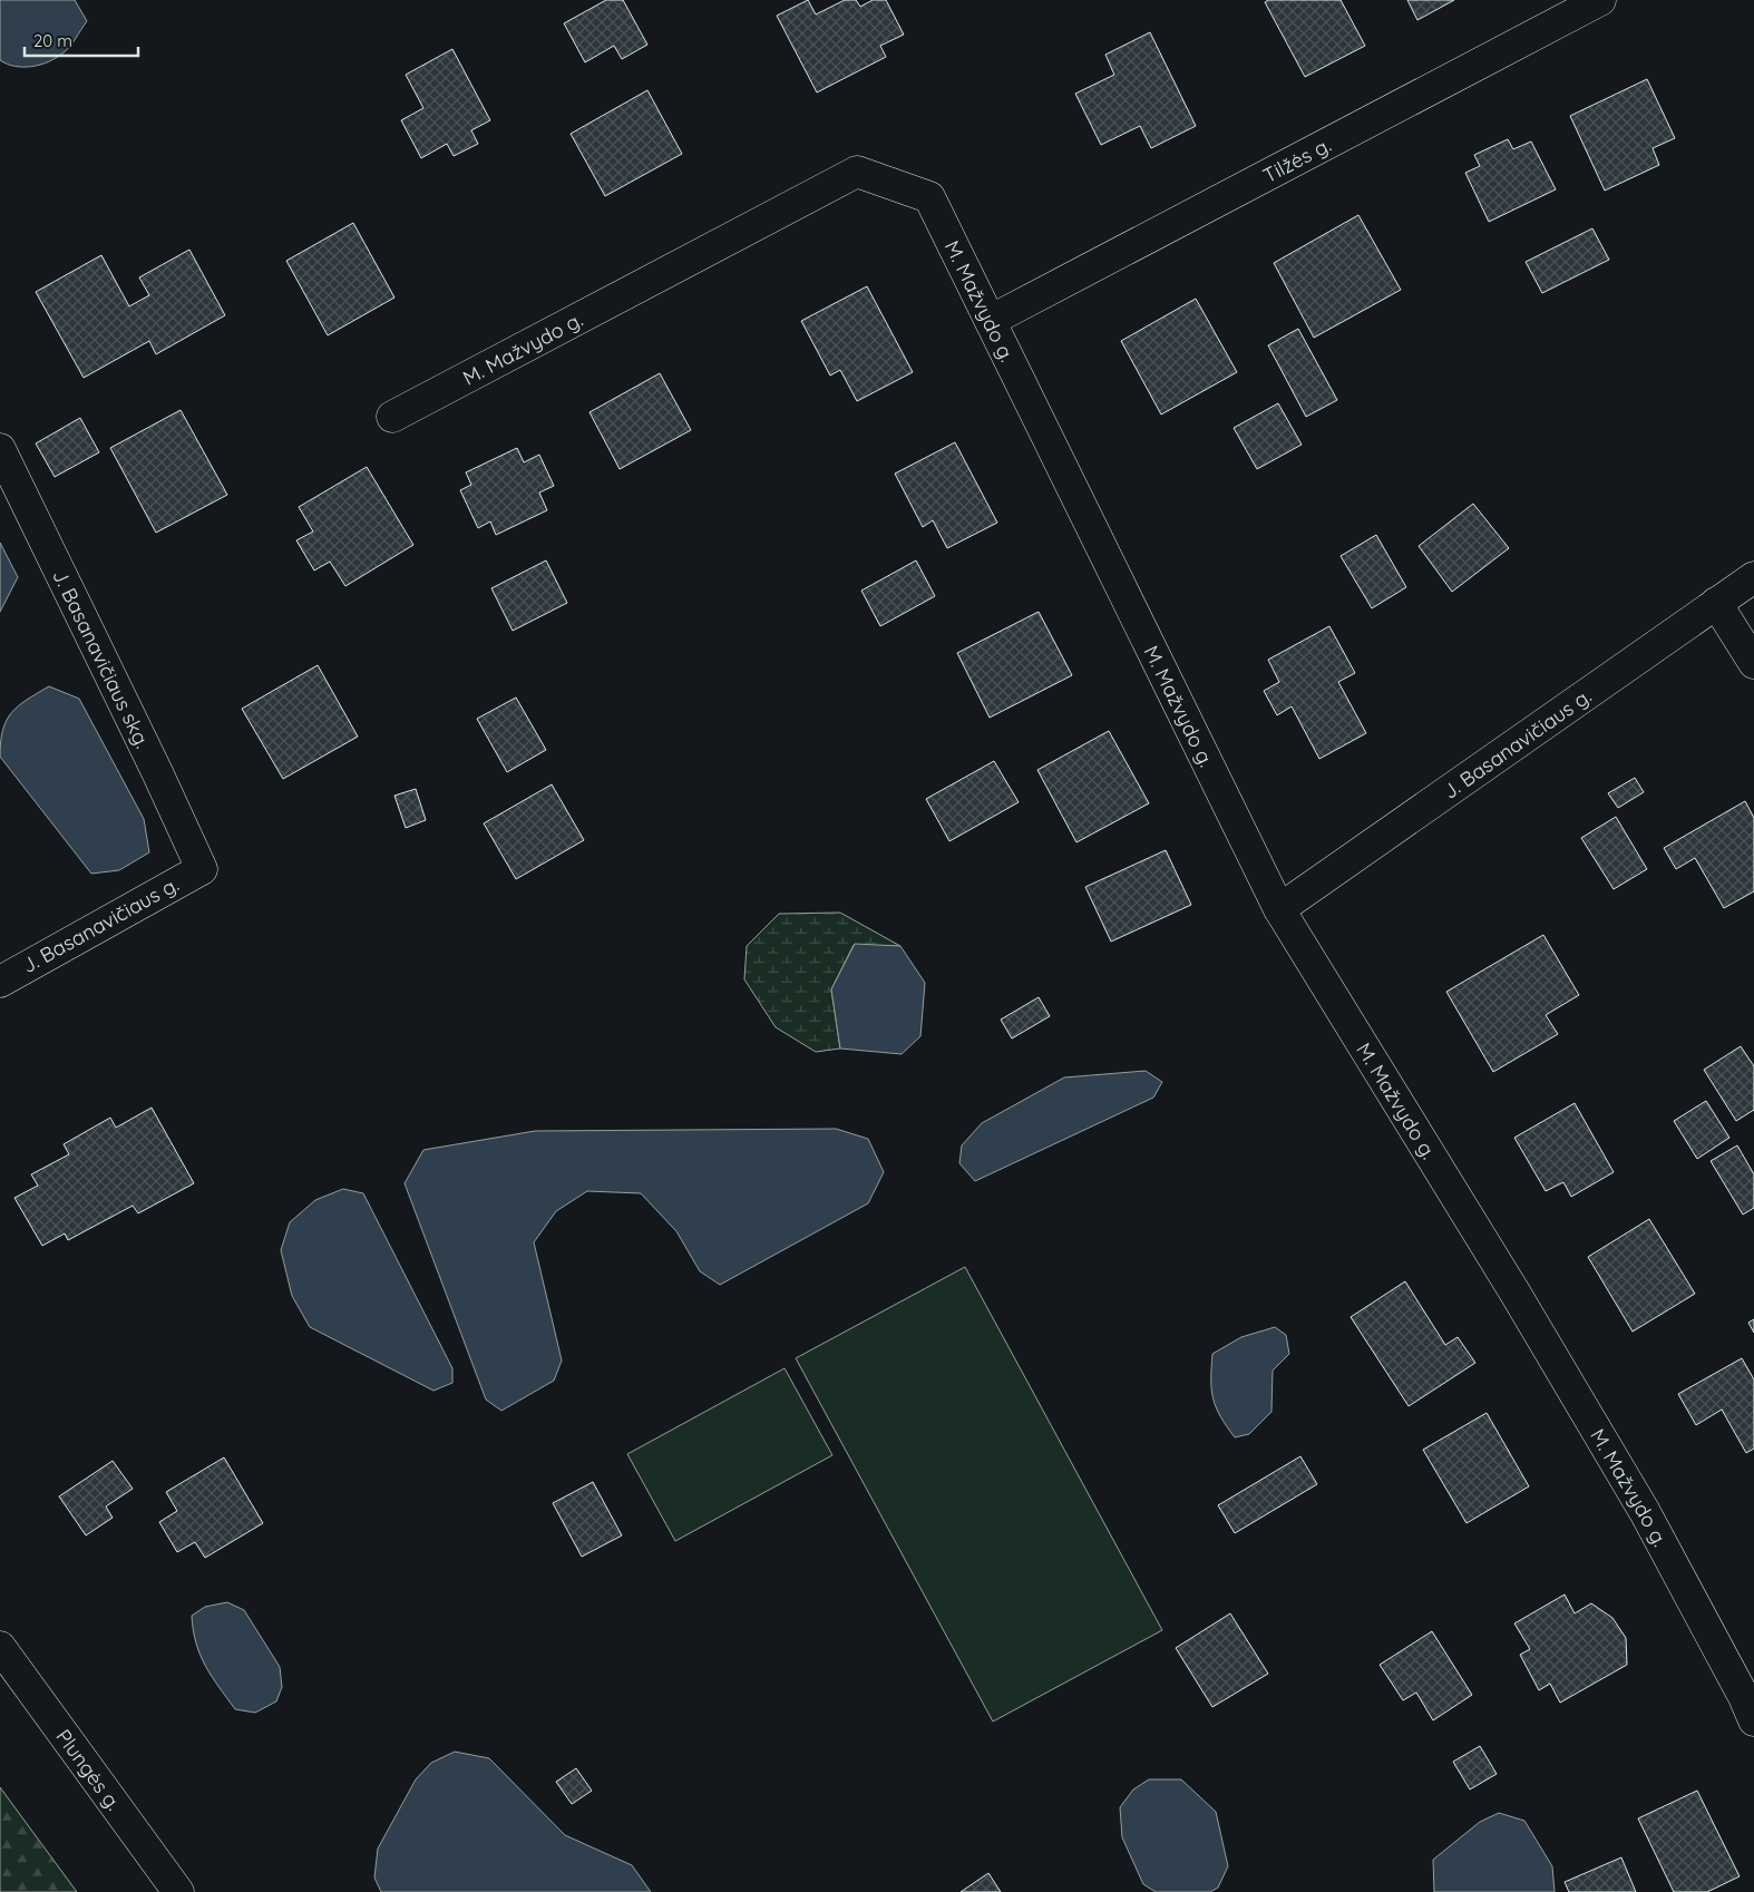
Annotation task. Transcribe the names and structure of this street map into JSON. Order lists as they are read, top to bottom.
{
  "streets": {
    "street": [
      "Tilžės g.",
      "M. Mažvydo g.",
      "J. Basanavičiaus skg.",
      "J. Basanavičiaus g.",
      "Plungės g."
    ]
  },
  "crossings": [
    ["Tilžės g.", "M. Mažvydo g."],
    ["M. Mažvydo g.", "J. Basanavičiaus g."],
    ["J. Basanavičiaus skg.", "J. Basanavičiaus g."]
  ],
  "scale_bar": "20 m"
}
